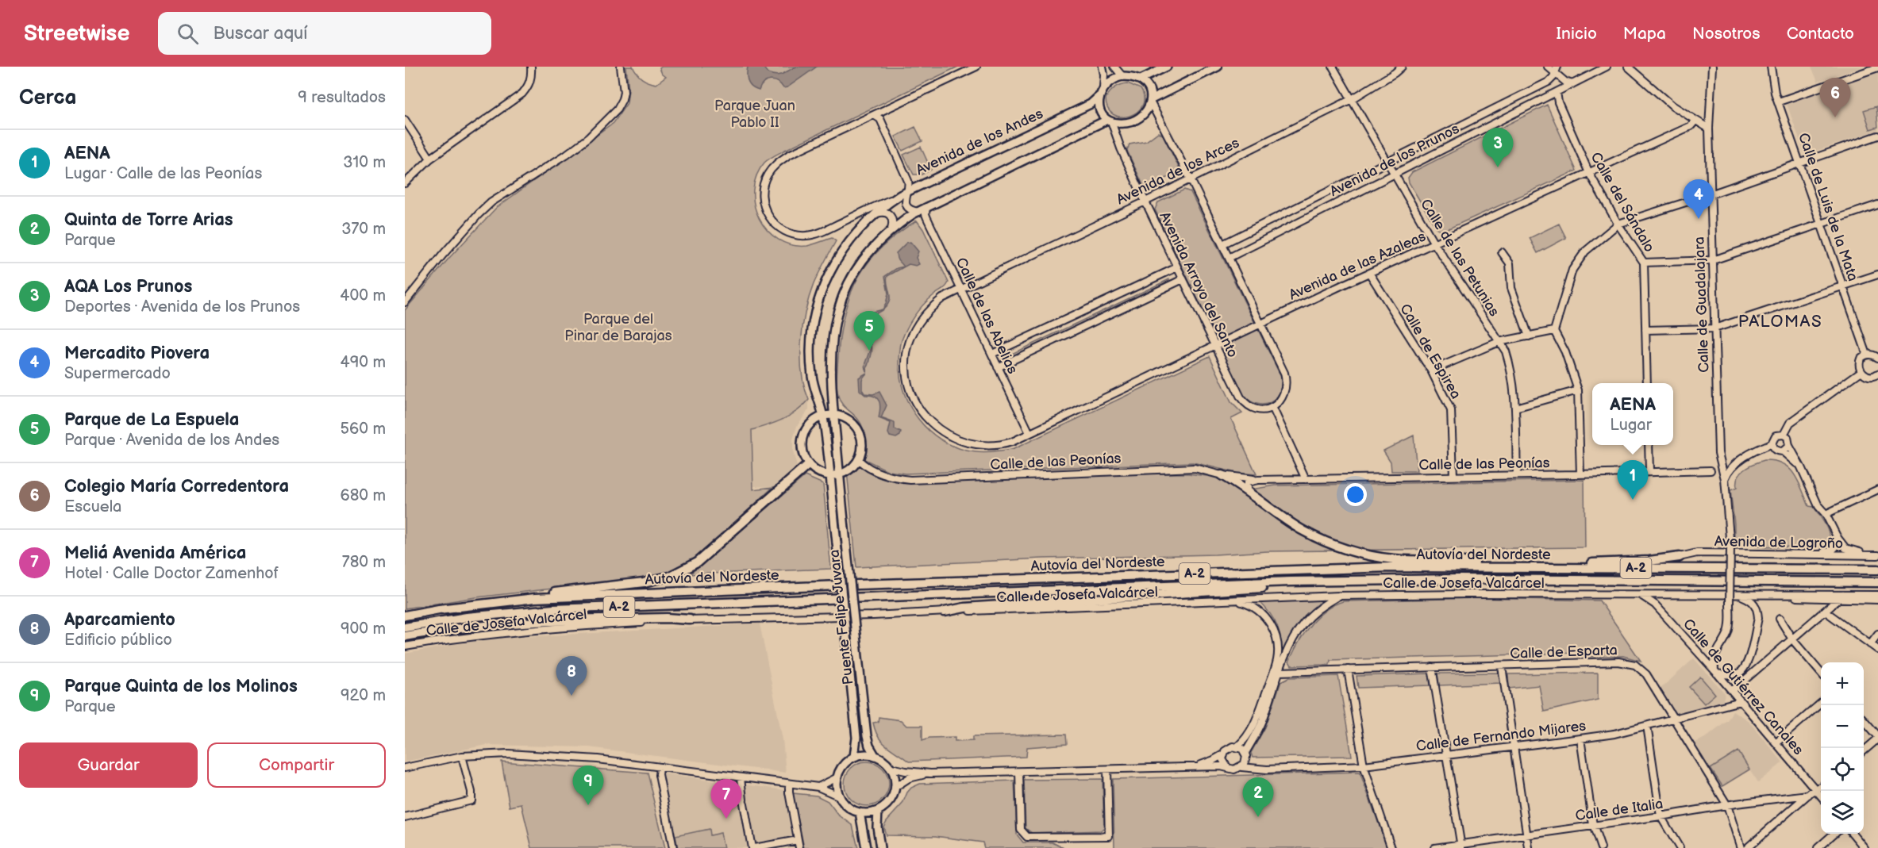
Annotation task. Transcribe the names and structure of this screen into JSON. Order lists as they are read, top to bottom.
{
  "streets": {
    "highway": ["Autovía del Nordeste", "A-2"],
    "main road": ["Avenida de los Andes", "Puente Felipe Juvara"],
    "street": [
      "Avenida de los Prunos",
      "Avenida de los Arces",
      "Calle del Sándalo",
      "Calle de Luis de la Mata",
      "Calle de las Petunias",
      "Avenida de las Azaleas",
      "Avenida Arroyo del Santo",
      "Calle de Guadalajara",
      "Calle de las Abelias",
      "Calle de Espirea",
      "Calle de las Peonías",
      "Avenida de Logroño",
      "Calle de Josefa Valcárcel",
      "Calle de Esparta",
      "Calle de Gutiérrez Canales",
      "Calle de Fernando Mijares",
      "Calle de Italia"
    ]
  },
  "crossings": [
    ["Avenida de los Andes", "Avenida Arroyo del Santo"],
    ["Avenida de los Andes", "Puente Felipe Juvara"],
    ["Avenida de los Prunos", "Calle del Sándalo"],
    ["Avenida de los Prunos", "Calle de las Petunias"],
    ["Avenida de los Arces", "Calle de las Petunias"],
    ["Avenida de los Arces", "Avenida de las Azaleas"],
    ["Avenida de los Arces", "Avenida Arroyo del Santo"],
    ["Avenida de los Arces", "Calle de las Abelias"],
    ["Calle del Sándalo", "Avenida de las Azaleas"],
    ["Calle de las Petunias", "Avenida de las Azaleas"],
    ["Calle de las Petunias", "Calle de las Peonías"],
    ["Avenida de las Azaleas", "Avenida Arroyo del Santo"],
    ["Avenida de las Azaleas", "Calle de las Abelias"],
    ["Avenida de las Azaleas", "Calle de Espirea"],
    ["Calle de Guadalajara", "Calle de Gutiérrez Canales"],
    ["Calle de Espirea", "Calle de las Peonías"],
    ["Avenida de Logroño", "A-2"],
    ["Autovía del Nordeste", "A-2"],
    ["Calle de Josefa Valcárcel", "Calle de Gutiérrez Canales"],
    ["Calle de Esparta", "Calle de Fernando Mijares"],
    ["Calle de Esparta", "Calle de Italia"],
    ["Calle de Gutiérrez Canales", "Calle de Fernando Mijares"]
  ],
  "districts": ["PALOMAS"],
  "parks": ["Parque Juan Pablo II", "Parque del Pinar de Barajas"],
  "page": {
    "header": "Streetwise",
    "search": "Buscar aquí",
    "nav": [
      "Inicio",
      "Mapa",
      "Nosotros",
      "Contacto"
    ],
    "heading": ["Cerca", "9 resultados"],
    "pins": [
      "6",
      "3",
      "4",
      "5",
      "1",
      "8",
      "9",
      "2",
      "7"
    ],
    "list": [
      {
        "mark": "1",
        "name": "AENA",
        "note": "Lugar · Calle de las Peonías",
        "value": "310 m"
      },
      {
        "mark": "2",
        "name": "Quinta de Torre Arias",
        "note": "Parque",
        "value": "370 m"
      },
      {
        "mark": "3",
        "name": "AQA Los Prunos",
        "note": "Deportes · Avenida de los Prunos",
        "value": "400 m"
      },
      {
        "mark": "4",
        "name": "Mercadito Piovera",
        "note": "Supermercado",
        "value": "490 m"
      },
      {
        "mark": "5",
        "name": "Parque de La Espuela",
        "note": "Parque · Avenida de los Andes",
        "value": "560 m"
      },
      {
        "mark": "6",
        "name": "Colegio María Corredentora",
        "note": "Escuela",
        "value": "680 m"
      },
      {
        "mark": "7",
        "name": "Meliá Avenida América",
        "note": "Hotel · Calle Doctor Zamenhof",
        "value": "780 m"
      },
      {
        "mark": "8",
        "name": "Aparcamiento",
        "note": "Edificio público",
        "value": "900 m"
      },
      {
        "mark": "9",
        "name": "Parque Quinta de los Molinos",
        "note": "Parque",
        "value": "920 m"
      }
    ],
    "popup": ["AENA", "Lugar"],
    "map_buttons": ["+", "−"],
    "buttons": ["Guardar", "Compartir"]
  }
}
